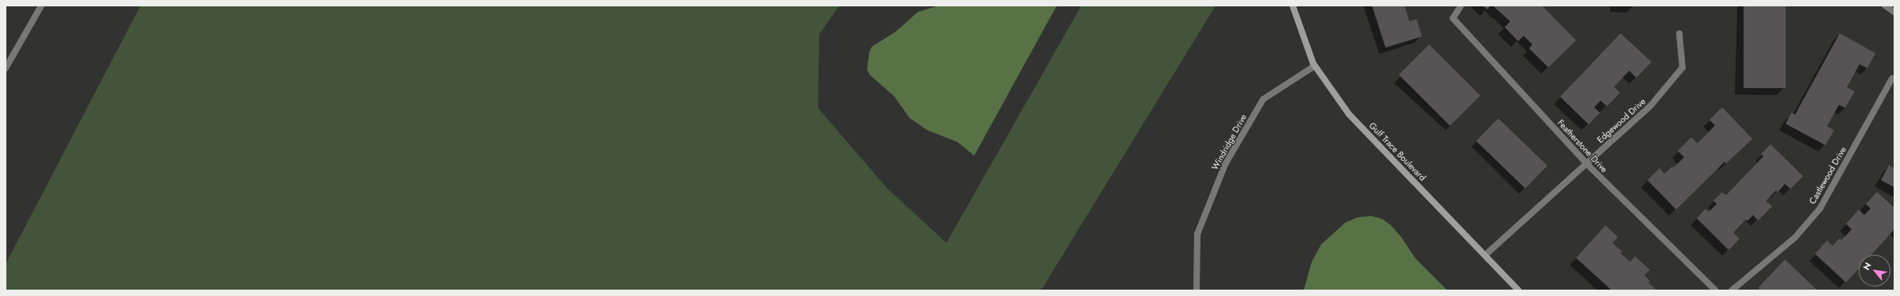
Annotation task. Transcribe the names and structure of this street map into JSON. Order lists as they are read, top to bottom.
{
  "streets": {
    "street": [
      "Edgewood Drive",
      "Windridge Drive",
      "Featherstone Drive",
      "Gulf Trace Boulevard",
      "Castlewood Drive"
    ]
  },
  "crossings": [
    ["Edgewood Drive", "Featherstone Drive"],
    ["Edgewood Drive", "Gulf Trace Boulevard"],
    ["Windridge Drive", "Gulf Trace Boulevard"]
  ],
  "north": "top left"
}
